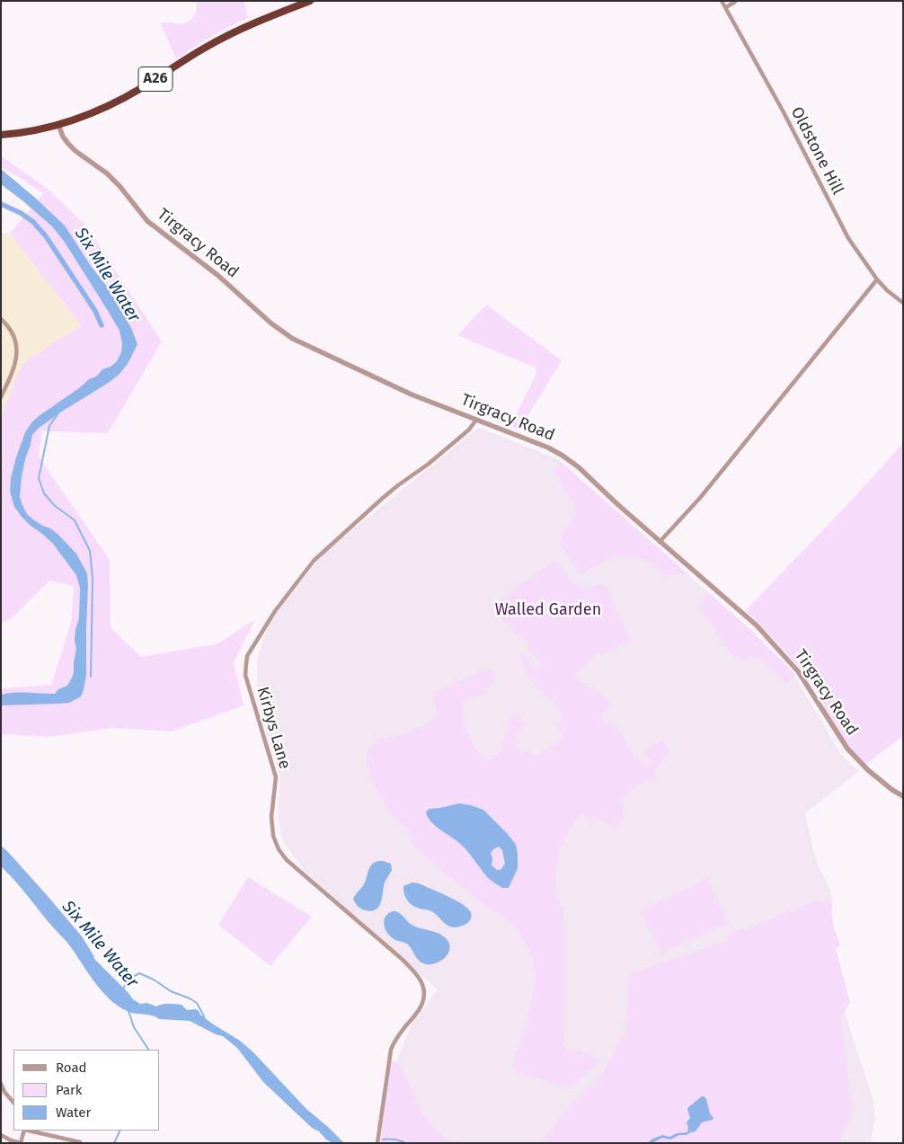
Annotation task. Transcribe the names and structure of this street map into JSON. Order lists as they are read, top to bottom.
{
  "streets": {
    "highway": ["A26"],
    "street": ["Oldstone Hill", "Tirgracy Road", "Kirbys Lane"]
  },
  "crossings": [
    ["A26", "Tirgracy Road"],
    ["Tirgracy Road", "Kirbys Lane"]
  ],
  "water": ["Six Mile Water"],
  "parks": ["Walled Garden"],
  "legend": ["Road", "Park", "Water"]
}
